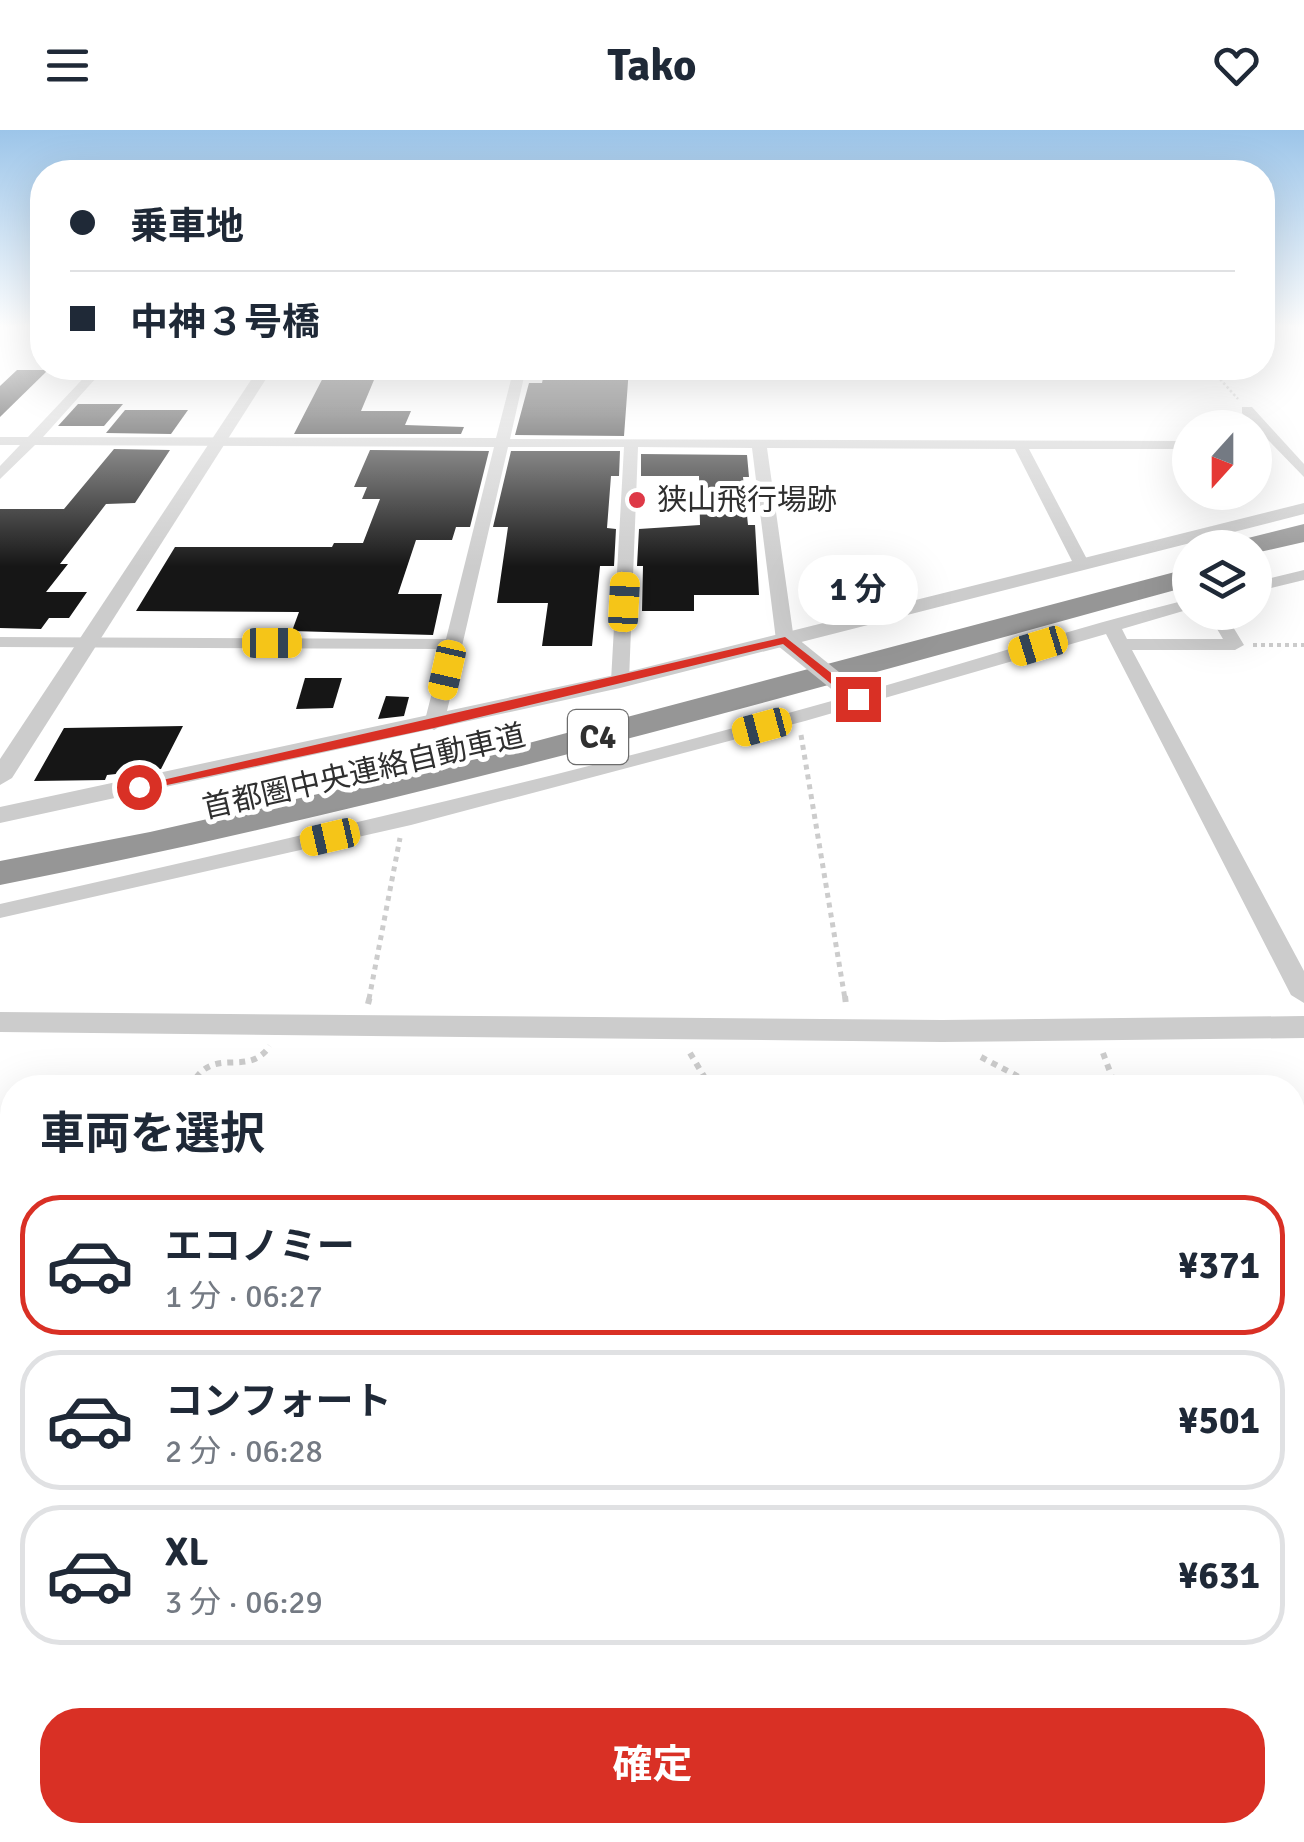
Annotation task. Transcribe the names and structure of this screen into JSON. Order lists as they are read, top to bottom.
{
  "streets": {
    "highway": ["C4", "首都圏中央連絡自動車道"]
  },
  "places": ["狭山飛行場跡"],
  "north": "bottom",
  "page": {
    "header": "Tako",
    "banner": ["乗車地", "中神３号橋"],
    "bubble": "1 分",
    "heading": "車両を選択",
    "list": [
      {
        "name": "エコノミー",
        "note": "1 分 · 06:27",
        "value": "¥371"
      },
      {
        "name": "コンフォート",
        "note": "2 分 · 06:28",
        "value": "¥501"
      },
      {
        "name": "XL",
        "note": "3 分 · 06:29",
        "value": "¥631"
      }
    ],
    "buttons": "確定"
  }
}
